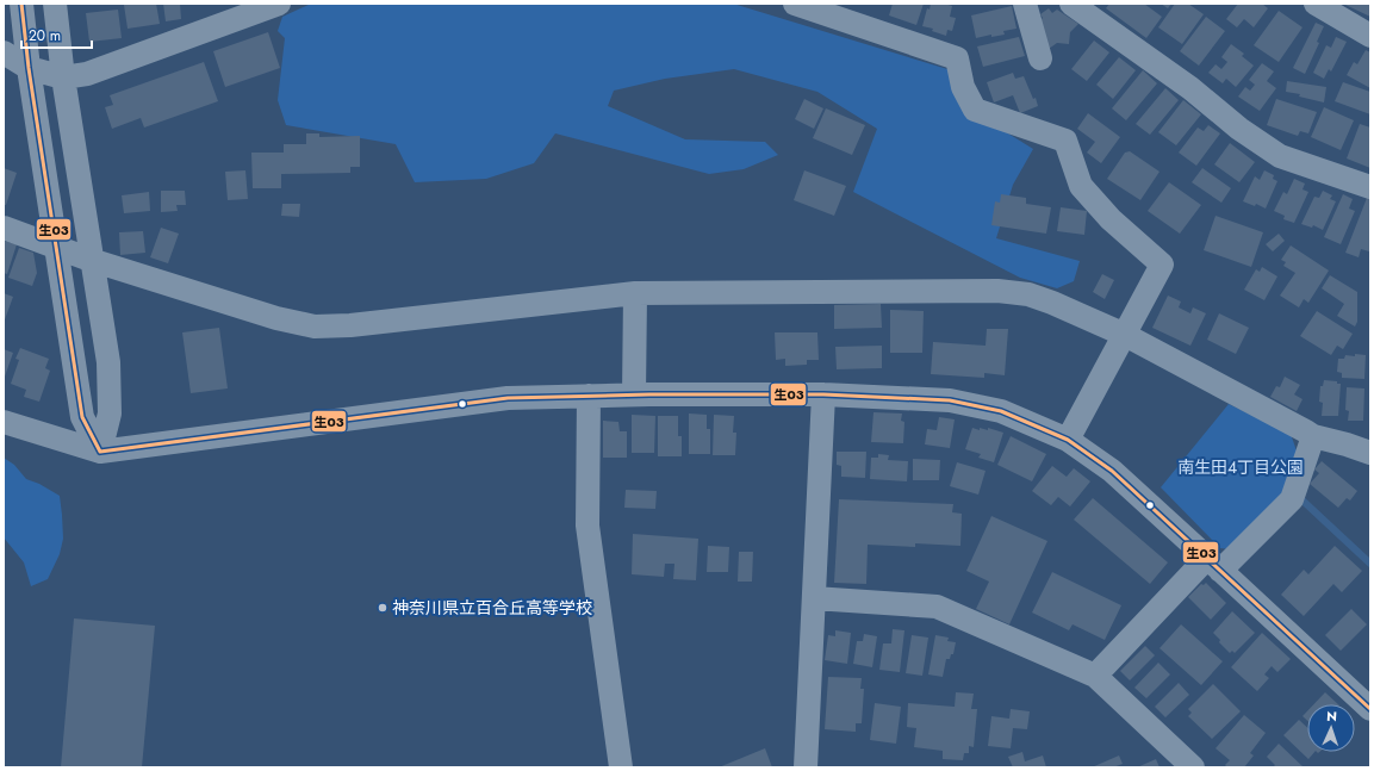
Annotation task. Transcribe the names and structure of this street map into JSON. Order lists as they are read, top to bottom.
{
  "parks": ["南生田4丁目公園"],
  "places": ["神奈川県立百合丘高等学校"],
  "lines": ["transit line 生03"],
  "scale_bar": "20 m",
  "north": "top"
}
